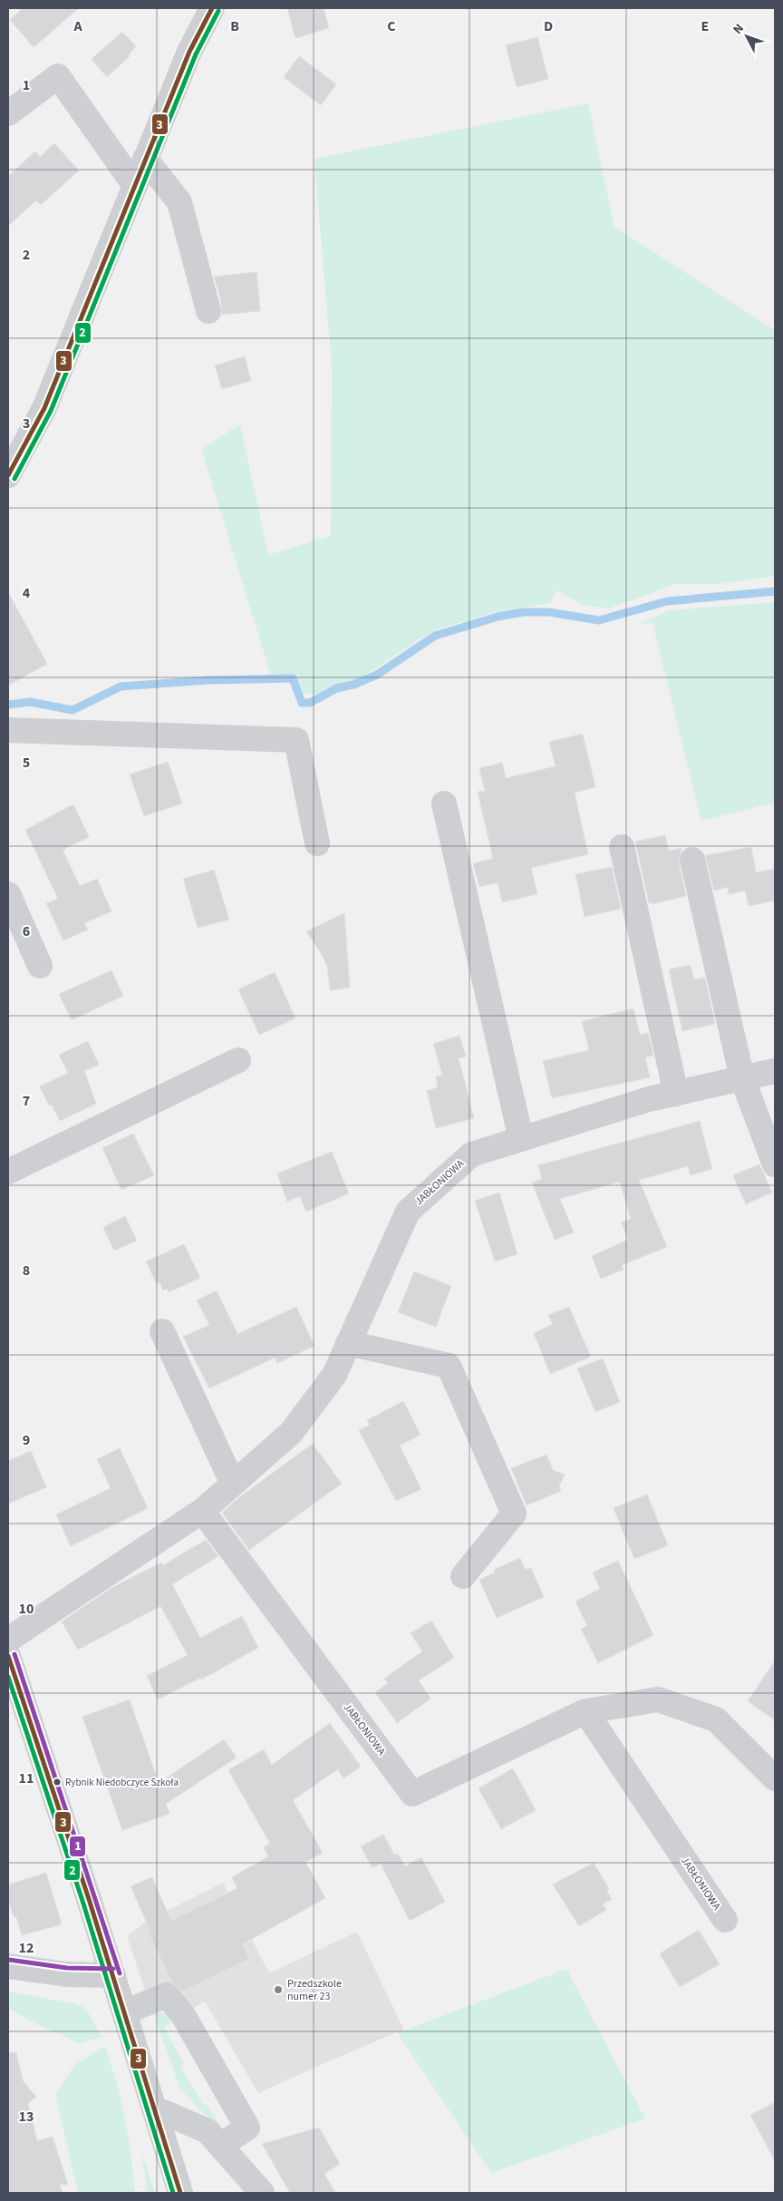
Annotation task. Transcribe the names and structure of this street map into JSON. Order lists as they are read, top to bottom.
{
  "streets": {
    "street": ["JABŁONIOWA"]
  },
  "places": ["Rybnik Niedobczyce Szkoła", "Przedszkole numer 23"],
  "lines": ["transit line 3", "transit line 2", "transit line 1"],
  "north": "top left",
  "grid": {
    "columns": [
      "A",
      "B",
      "C",
      "D",
      "E"
    ],
    "rows": [
      "1",
      "2",
      "3",
      "4",
      "5",
      "6",
      "7",
      "8",
      "9",
      "10",
      "11",
      "12",
      "13"
    ]
  }
}
